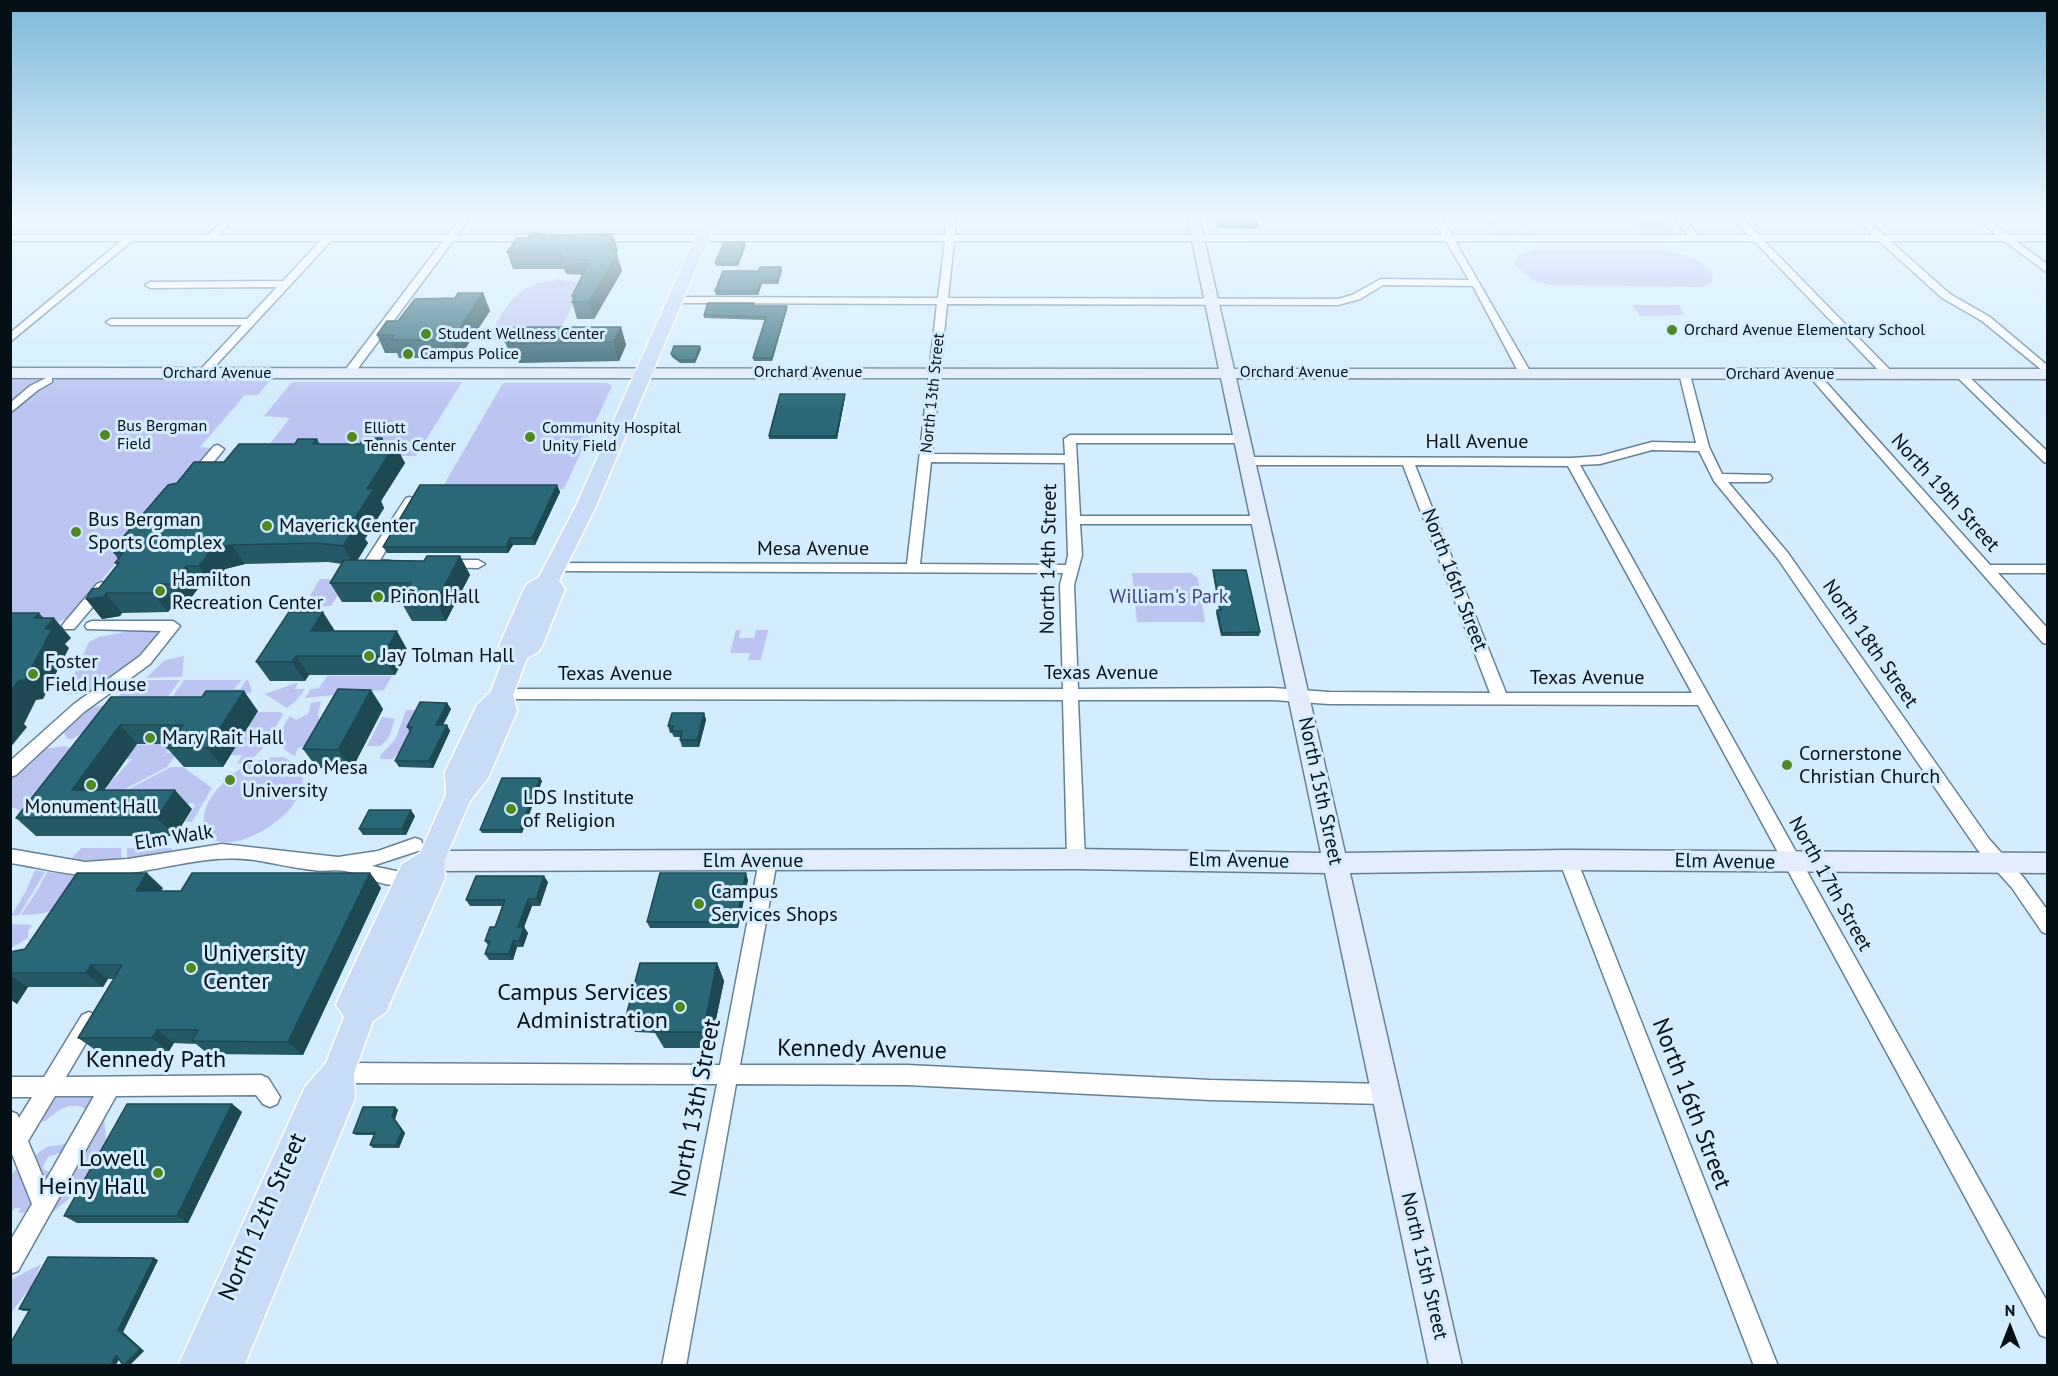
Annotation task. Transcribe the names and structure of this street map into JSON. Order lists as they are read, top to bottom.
{
  "streets": {
    "main road": ["North 12th Street"],
    "street": [
      "Orchard Avenue",
      "North 13th Street",
      "Hall Avenue",
      "North 19th Street",
      "Mesa Avenue",
      "North 14th Street",
      "North 16th Street",
      "North 18th Street",
      "Texas Avenue",
      "North 15th Street",
      "Elm Walk",
      "Elm Avenue",
      "North 17th Street",
      "Kennedy Avenue",
      "Kennedy Path"
    ]
  },
  "crossings": [
    ["Orchard Avenue", "North 13th Street"],
    ["Orchard Avenue", "North 19th Street"],
    ["Orchard Avenue", "North 18th Street"],
    ["Orchard Avenue", "North 15th Street"],
    ["Orchard Avenue", "North 12th Street"],
    ["North 13th Street", "Mesa Avenue"],
    ["North 13th Street", "Elm Avenue"],
    ["North 13th Street", "Kennedy Avenue"],
    ["Hall Avenue", "North 16th Street"],
    ["Hall Avenue", "North 18th Street"],
    ["Hall Avenue", "North 15th Street"],
    ["Hall Avenue", "North 17th Street"],
    ["Mesa Avenue", "North 14th Street"],
    ["Mesa Avenue", "North 12th Street"],
    ["North 14th Street", "Texas Avenue"],
    ["North 14th Street", "North 15th Street"],
    ["North 14th Street", "Elm Avenue"],
    ["North 16th Street", "Texas Avenue"],
    ["North 16th Street", "Elm Avenue"],
    ["North 18th Street", "Elm Avenue"],
    ["Texas Avenue", "North 15th Street"],
    ["Texas Avenue", "North 17th Street"],
    ["Texas Avenue", "North 12th Street"],
    ["North 15th Street", "Elm Avenue"],
    ["North 15th Street", "Kennedy Avenue"],
    ["Elm Walk", "Elm Avenue"],
    ["Elm Walk", "North 12th Street"],
    ["Elm Avenue", "North 17th Street"],
    ["Elm Avenue", "North 12th Street"],
    ["Kennedy Avenue", "North 12th Street"]
  ],
  "parks": ["William's Park"],
  "places": [
    "Orchard Avenue Elementary School",
    "Student Wellness Center",
    "Campus Police",
    "Bus Bergman Field",
    "Elliott Tennis Center",
    "Community Hospital Unity Field",
    "Maverick Center",
    "Bus Bergman Sports Complex",
    "Hamilton Recreation Center",
    "Piñon Hall",
    "Jay Tolman Hall",
    "Foster Field House",
    "Mary Rait Hall",
    "Cornerstone Christian Church",
    "Colorado Mesa University",
    "Monument Hall",
    "LDS Institute of Religion",
    "Campus Services Shops",
    "University Center",
    "Campus Services Administration",
    "Lowell Heiny Hall"
  ],
  "north": "top"
}
